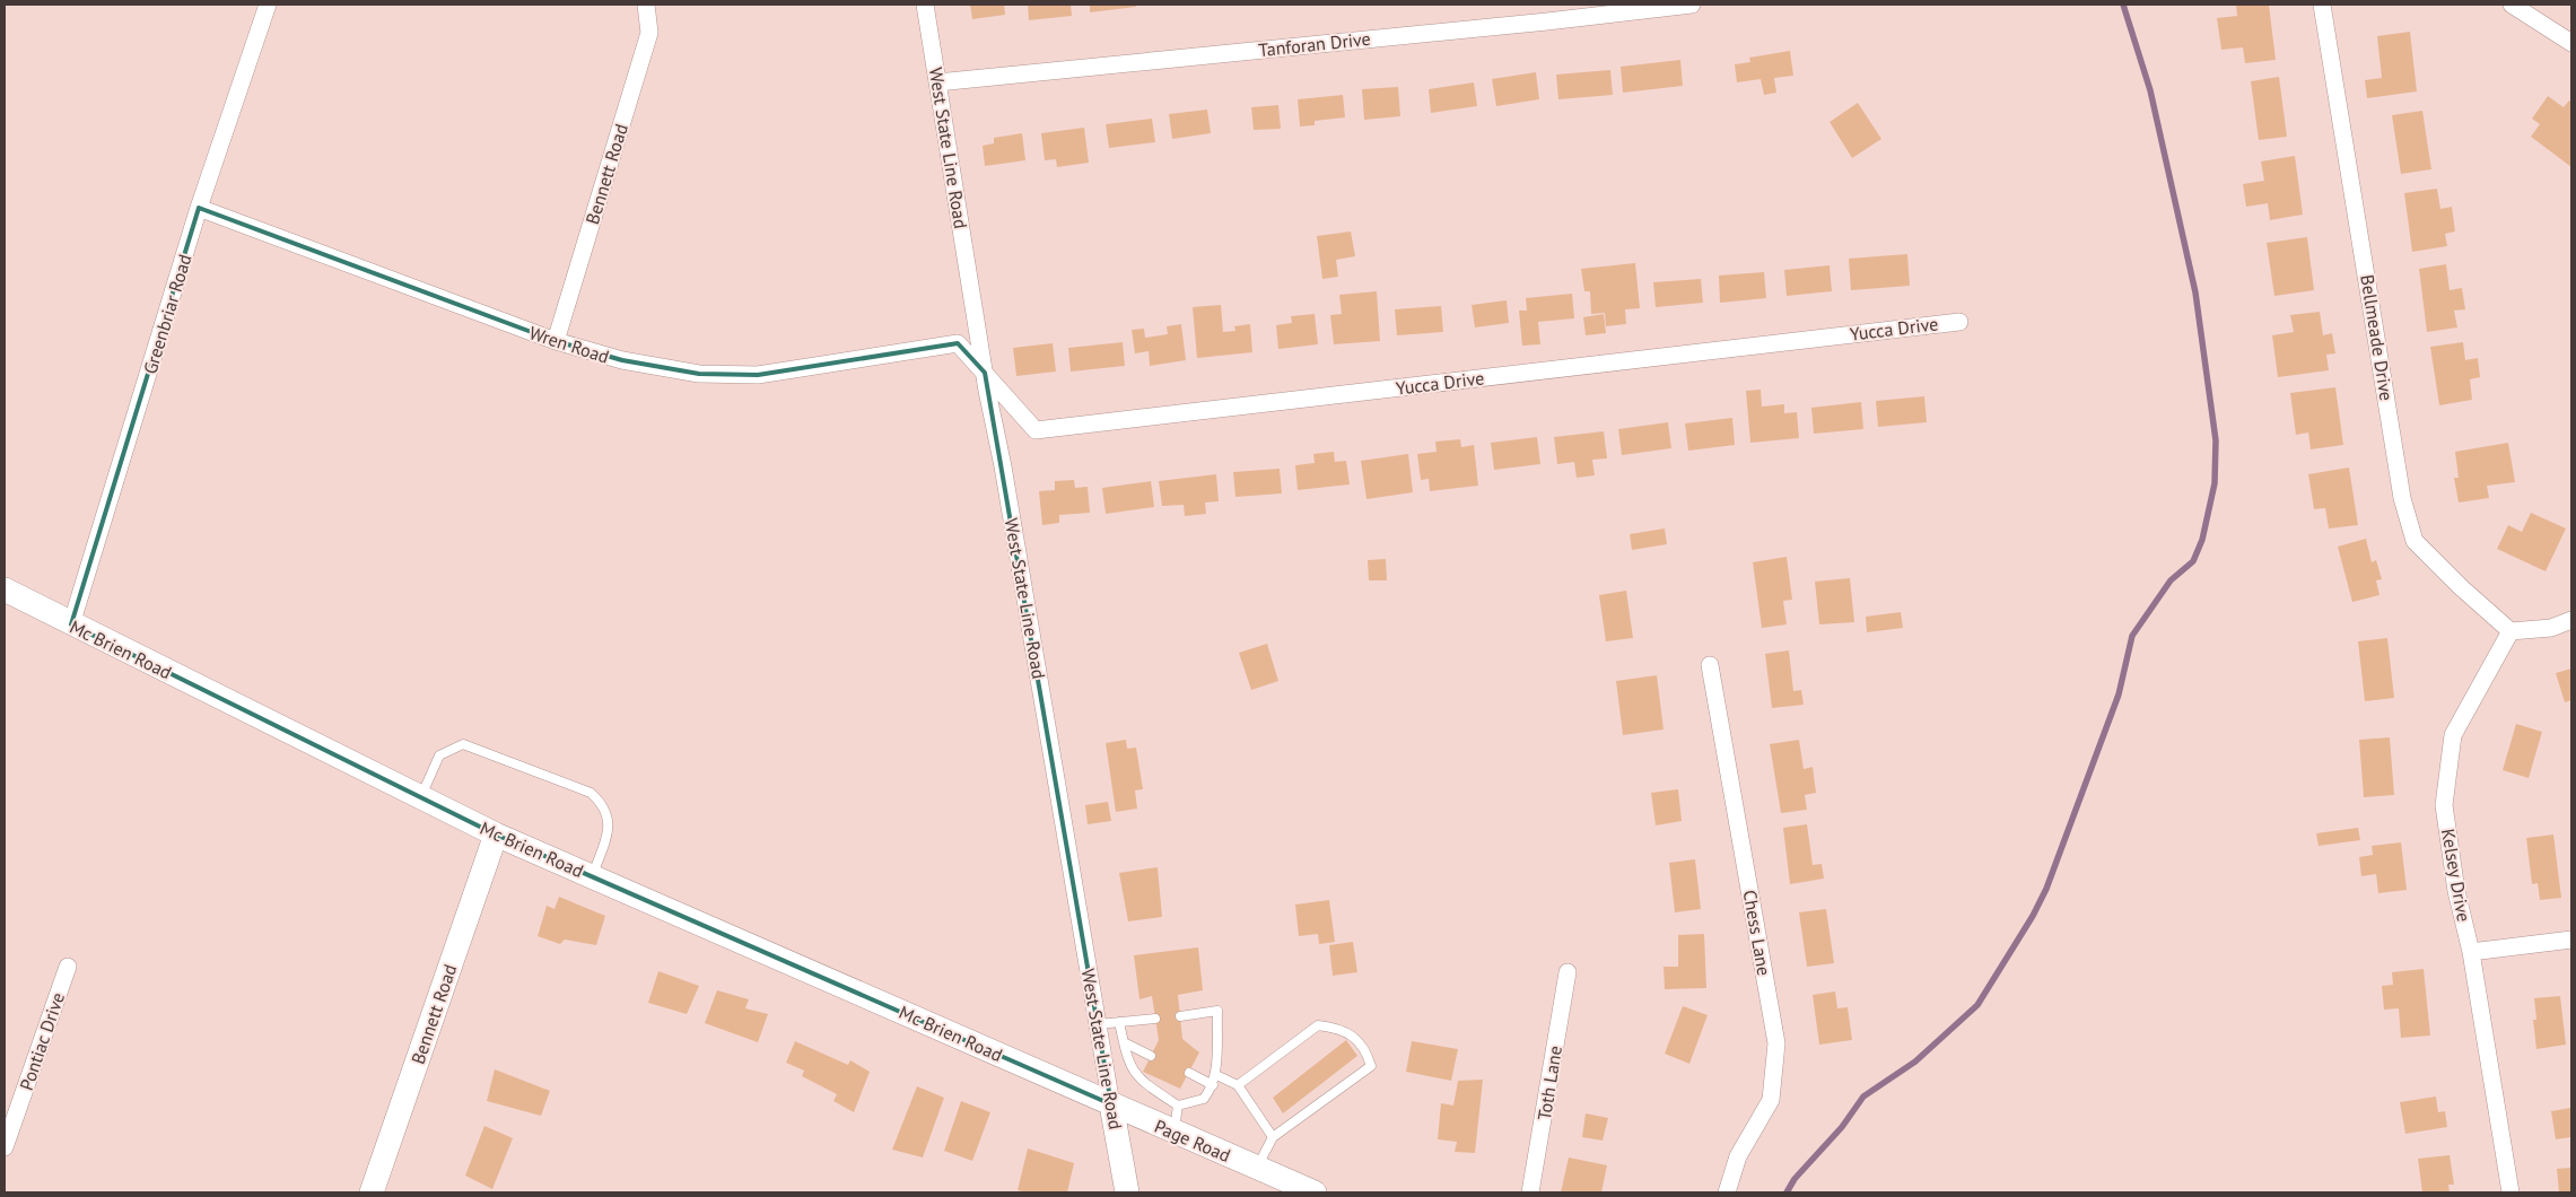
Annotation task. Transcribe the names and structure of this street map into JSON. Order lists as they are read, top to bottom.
{
  "streets": {
    "main road": [
      "West State Line Road",
      "Bennett Road",
      "Mc Brien Road",
      "Page Road"
    ],
    "street": [
      "Tanforan Drive",
      "Greenbriar Road",
      "Yucca Drive",
      "Bellmeade Drive",
      "Wren Road",
      "Kelsey Drive",
      "Chess Lane",
      "Pontiac Drive",
      "Toth Lane"
    ]
  },
  "crossings": [
    ["Tanforan Drive", "West State Line Road"],
    ["West State Line Road", "Yucca Drive"],
    ["West State Line Road", "Page Road"],
    ["Bennett Road", "Wren Road"],
    ["Bennett Road", "Mc Brien Road"],
    ["Greenbriar Road", "Wren Road"],
    ["Greenbriar Road", "Mc Brien Road"],
    ["Yucca Drive", "Wren Road"],
    ["Bellmeade Drive", "Kelsey Drive"],
    ["Mc Brien Road", "Page Road"]
  ]
}
